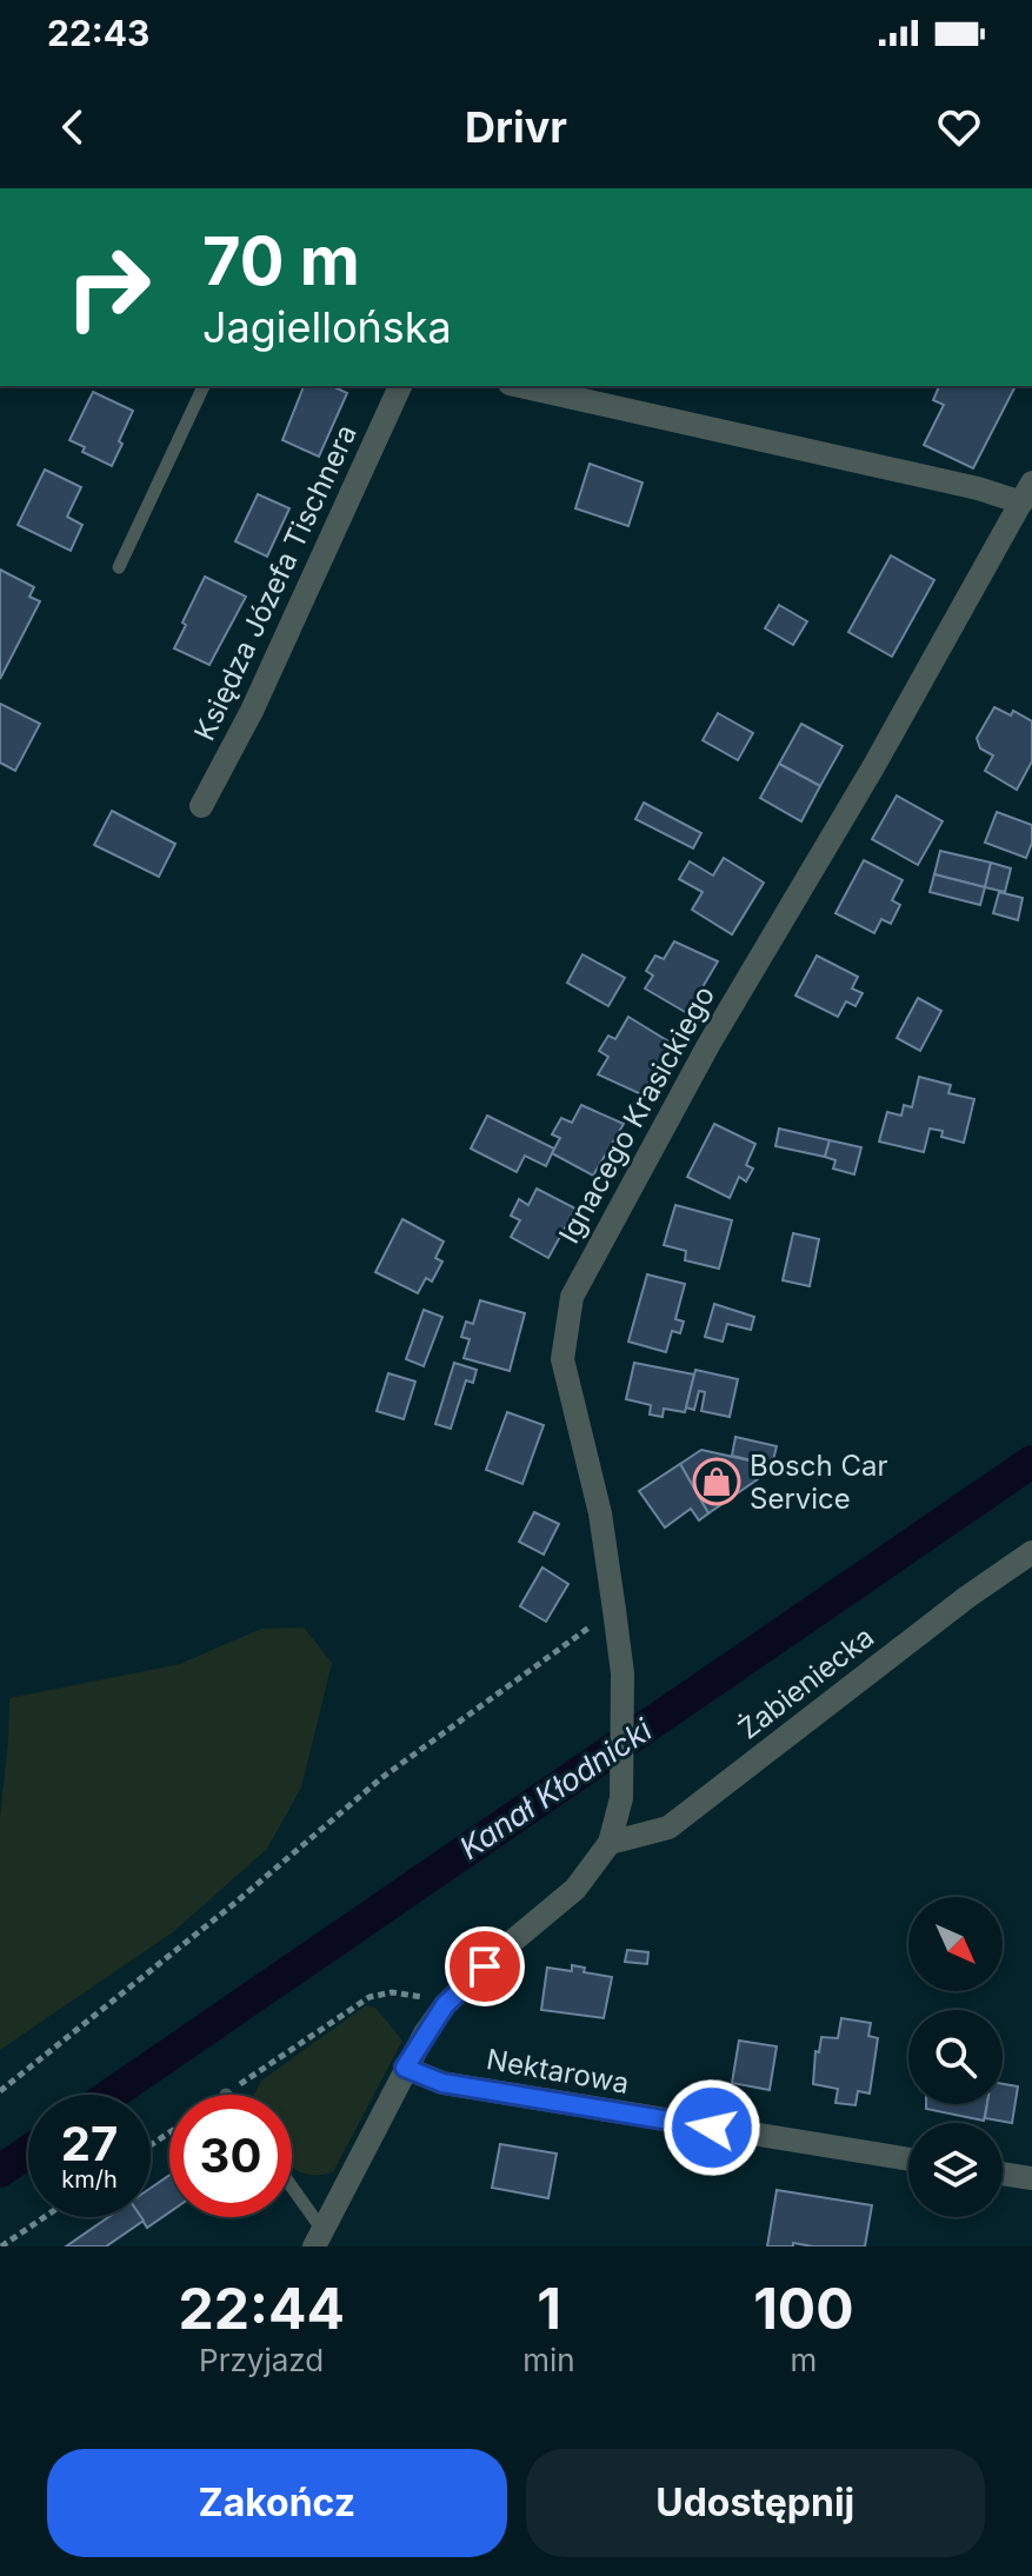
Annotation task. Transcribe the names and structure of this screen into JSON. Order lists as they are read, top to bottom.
{
  "streets": {
    "street": [
      "Księdza Józefa Tischnera",
      "Ignacego Krasickiego",
      "Żabieniecka",
      "Nektarowa"
    ]
  },
  "crossings": [
    ["Ignacego Krasickiego", "Żabieniecka"]
  ],
  "water": ["Kanał Kłodnicki"],
  "places": {
    "shop": ["Bosch Car Service"]
  },
  "north": "bottom right",
  "page": {
    "status": "22:43",
    "header": "Drivr",
    "turn": ["70 m", "Jagiellońska"],
    "speed": "27 km/h",
    "limit": "30",
    "eta": [
      "22:44",
      "Przyjazd",
      "1",
      "min",
      "100",
      "m"
    ],
    "buttons": ["Zakończ", "Udostępnij"]
  }
}
